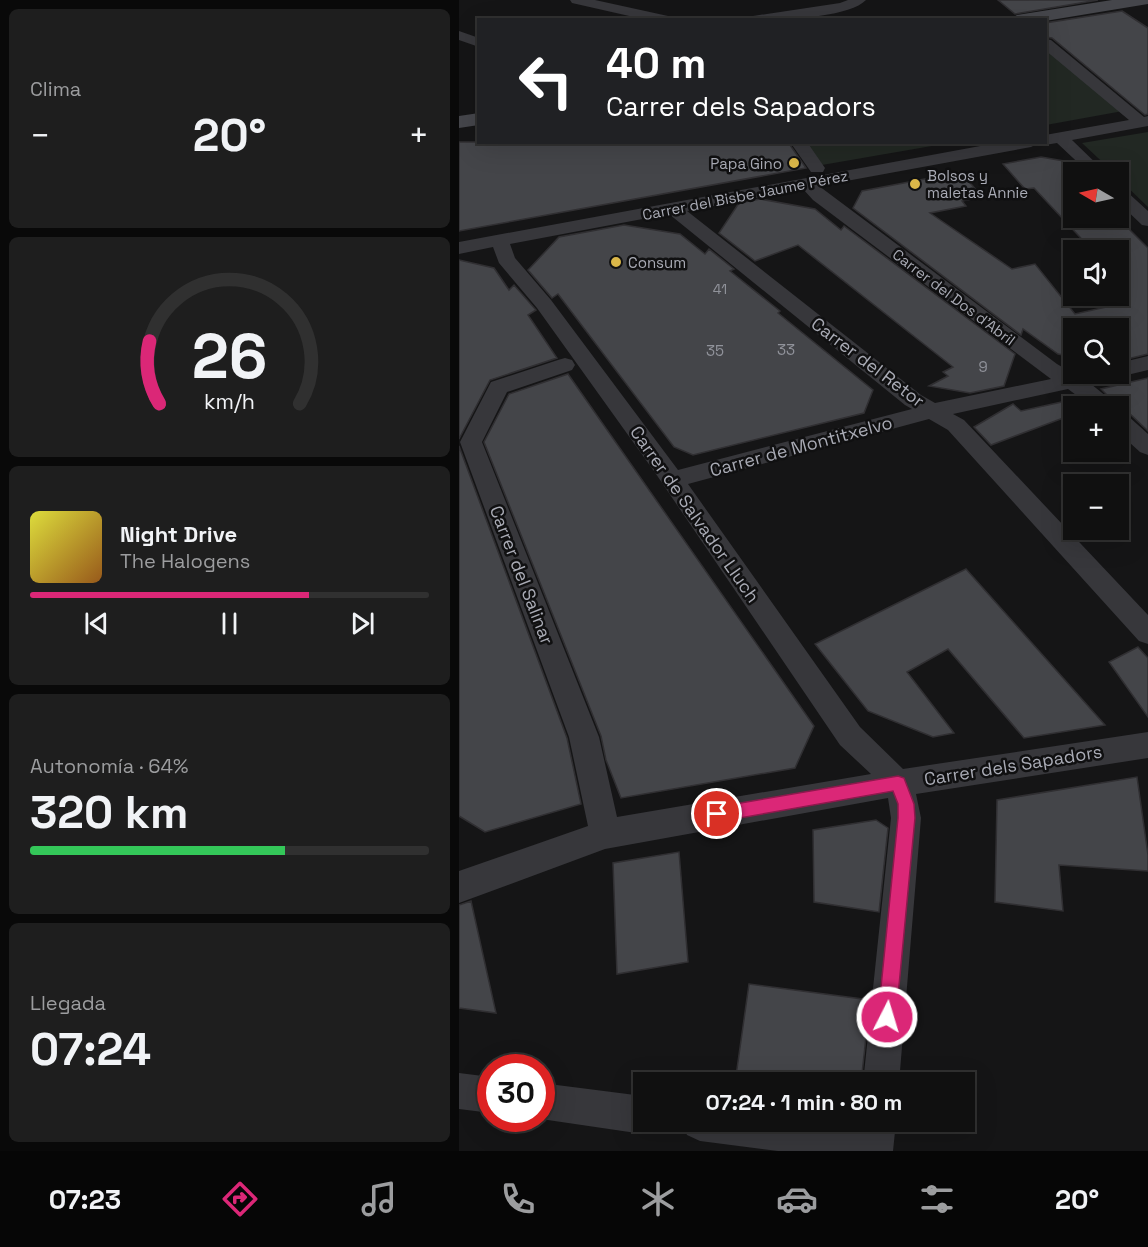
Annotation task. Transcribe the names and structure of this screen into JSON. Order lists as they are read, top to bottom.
{
  "streets": {
    "street": [
      "Carrer del Bisbe Jaume Pérez",
      "Carrer del Dos d'Abril",
      "Carrer del Retor",
      "Carrer de Montitxelvo",
      "Carrer de Salvador Lluch",
      "Carrer del Salinar",
      "Carrer dels Sapadors"
    ]
  },
  "crossings": [
    ["Carrer del Bisbe Jaume Pérez", "Carrer del Dos d'Abril"],
    ["Carrer del Bisbe Jaume Pérez", "Carrer del Retor"],
    ["Carrer del Bisbe Jaume Pérez", "Carrer de Salvador Lluch"],
    ["Carrer del Retor", "Carrer de Montitxelvo"],
    ["Carrer de Montitxelvo", "Carrer de Salvador Lluch"],
    ["Carrer de Salvador Lluch", "Carrer dels Sapadors"],
    ["Carrer del Salinar", "Carrer dels Sapadors"]
  ],
  "places": ["Papa Gino", "Bolsos y maletas Annie", "Consum"],
  "house_numbers": [
    "41",
    "33",
    "35",
    "9"
  ],
  "north": "left",
  "page": {
    "tile": [
      "Clima",
      ["Autonomía · 64%", "320 km"],
      ["Llegada", "07:24"]
    ],
    "turn": ["40 m", "Carrer dels Sapadors"],
    "heat": ["−", "20°", "+"],
    "map_buttons": ["+", "−"],
    "song": ["Night Drive", "The Halogens"],
    "limit": "30",
    "trip": "07:24 · 1 min · 80 m",
    "tabs": ["07:23", "20°"],
    "gauge": ["26", "km/h"]
  }
}
